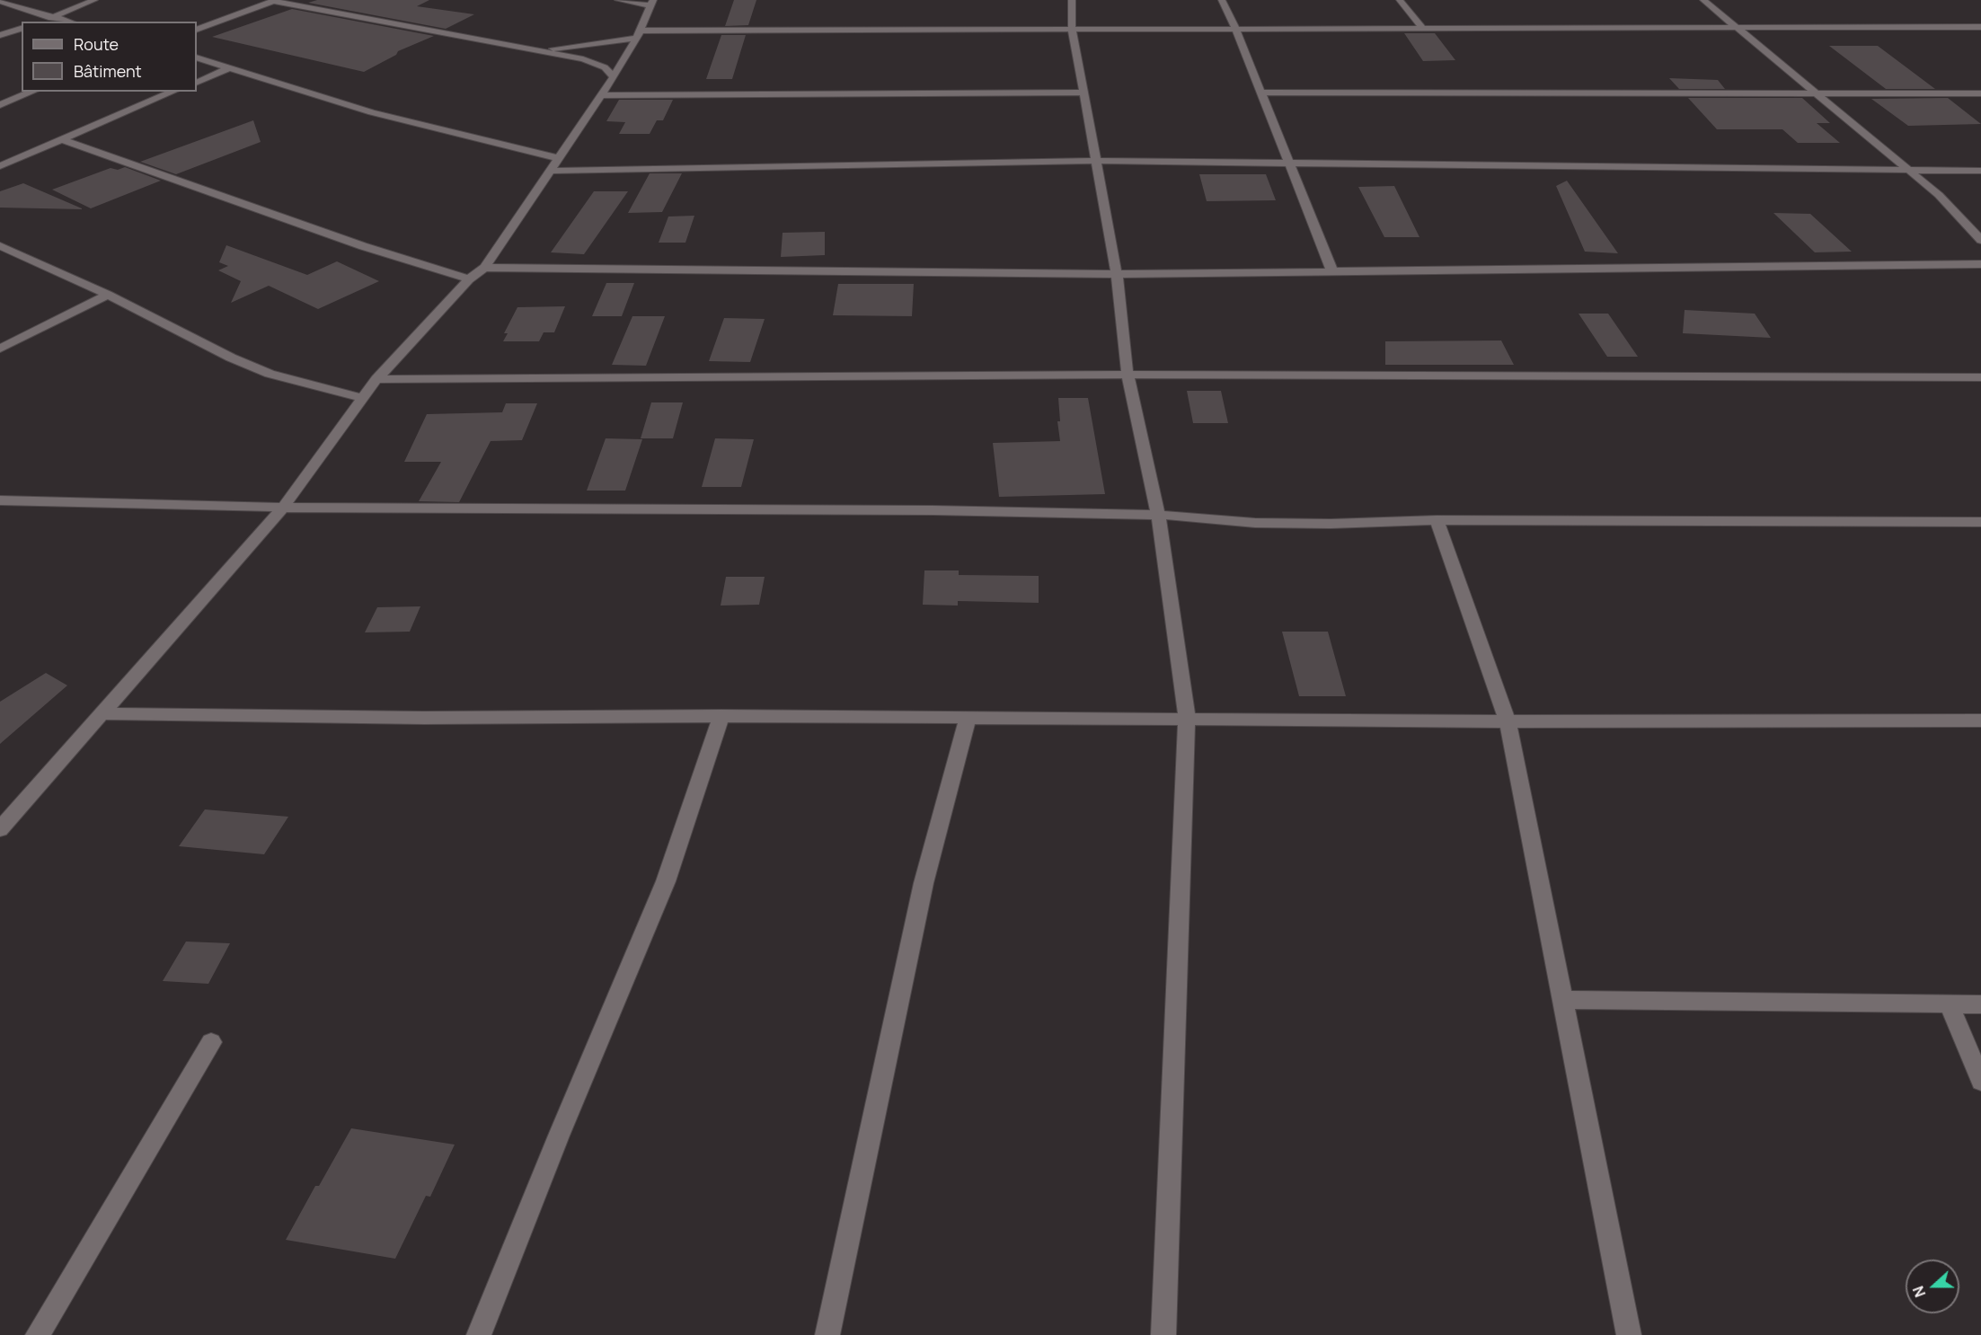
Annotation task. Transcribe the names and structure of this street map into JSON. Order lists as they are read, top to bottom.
{
  "legend": ["Route", "Bâtiment"],
  "north": "left"
}
